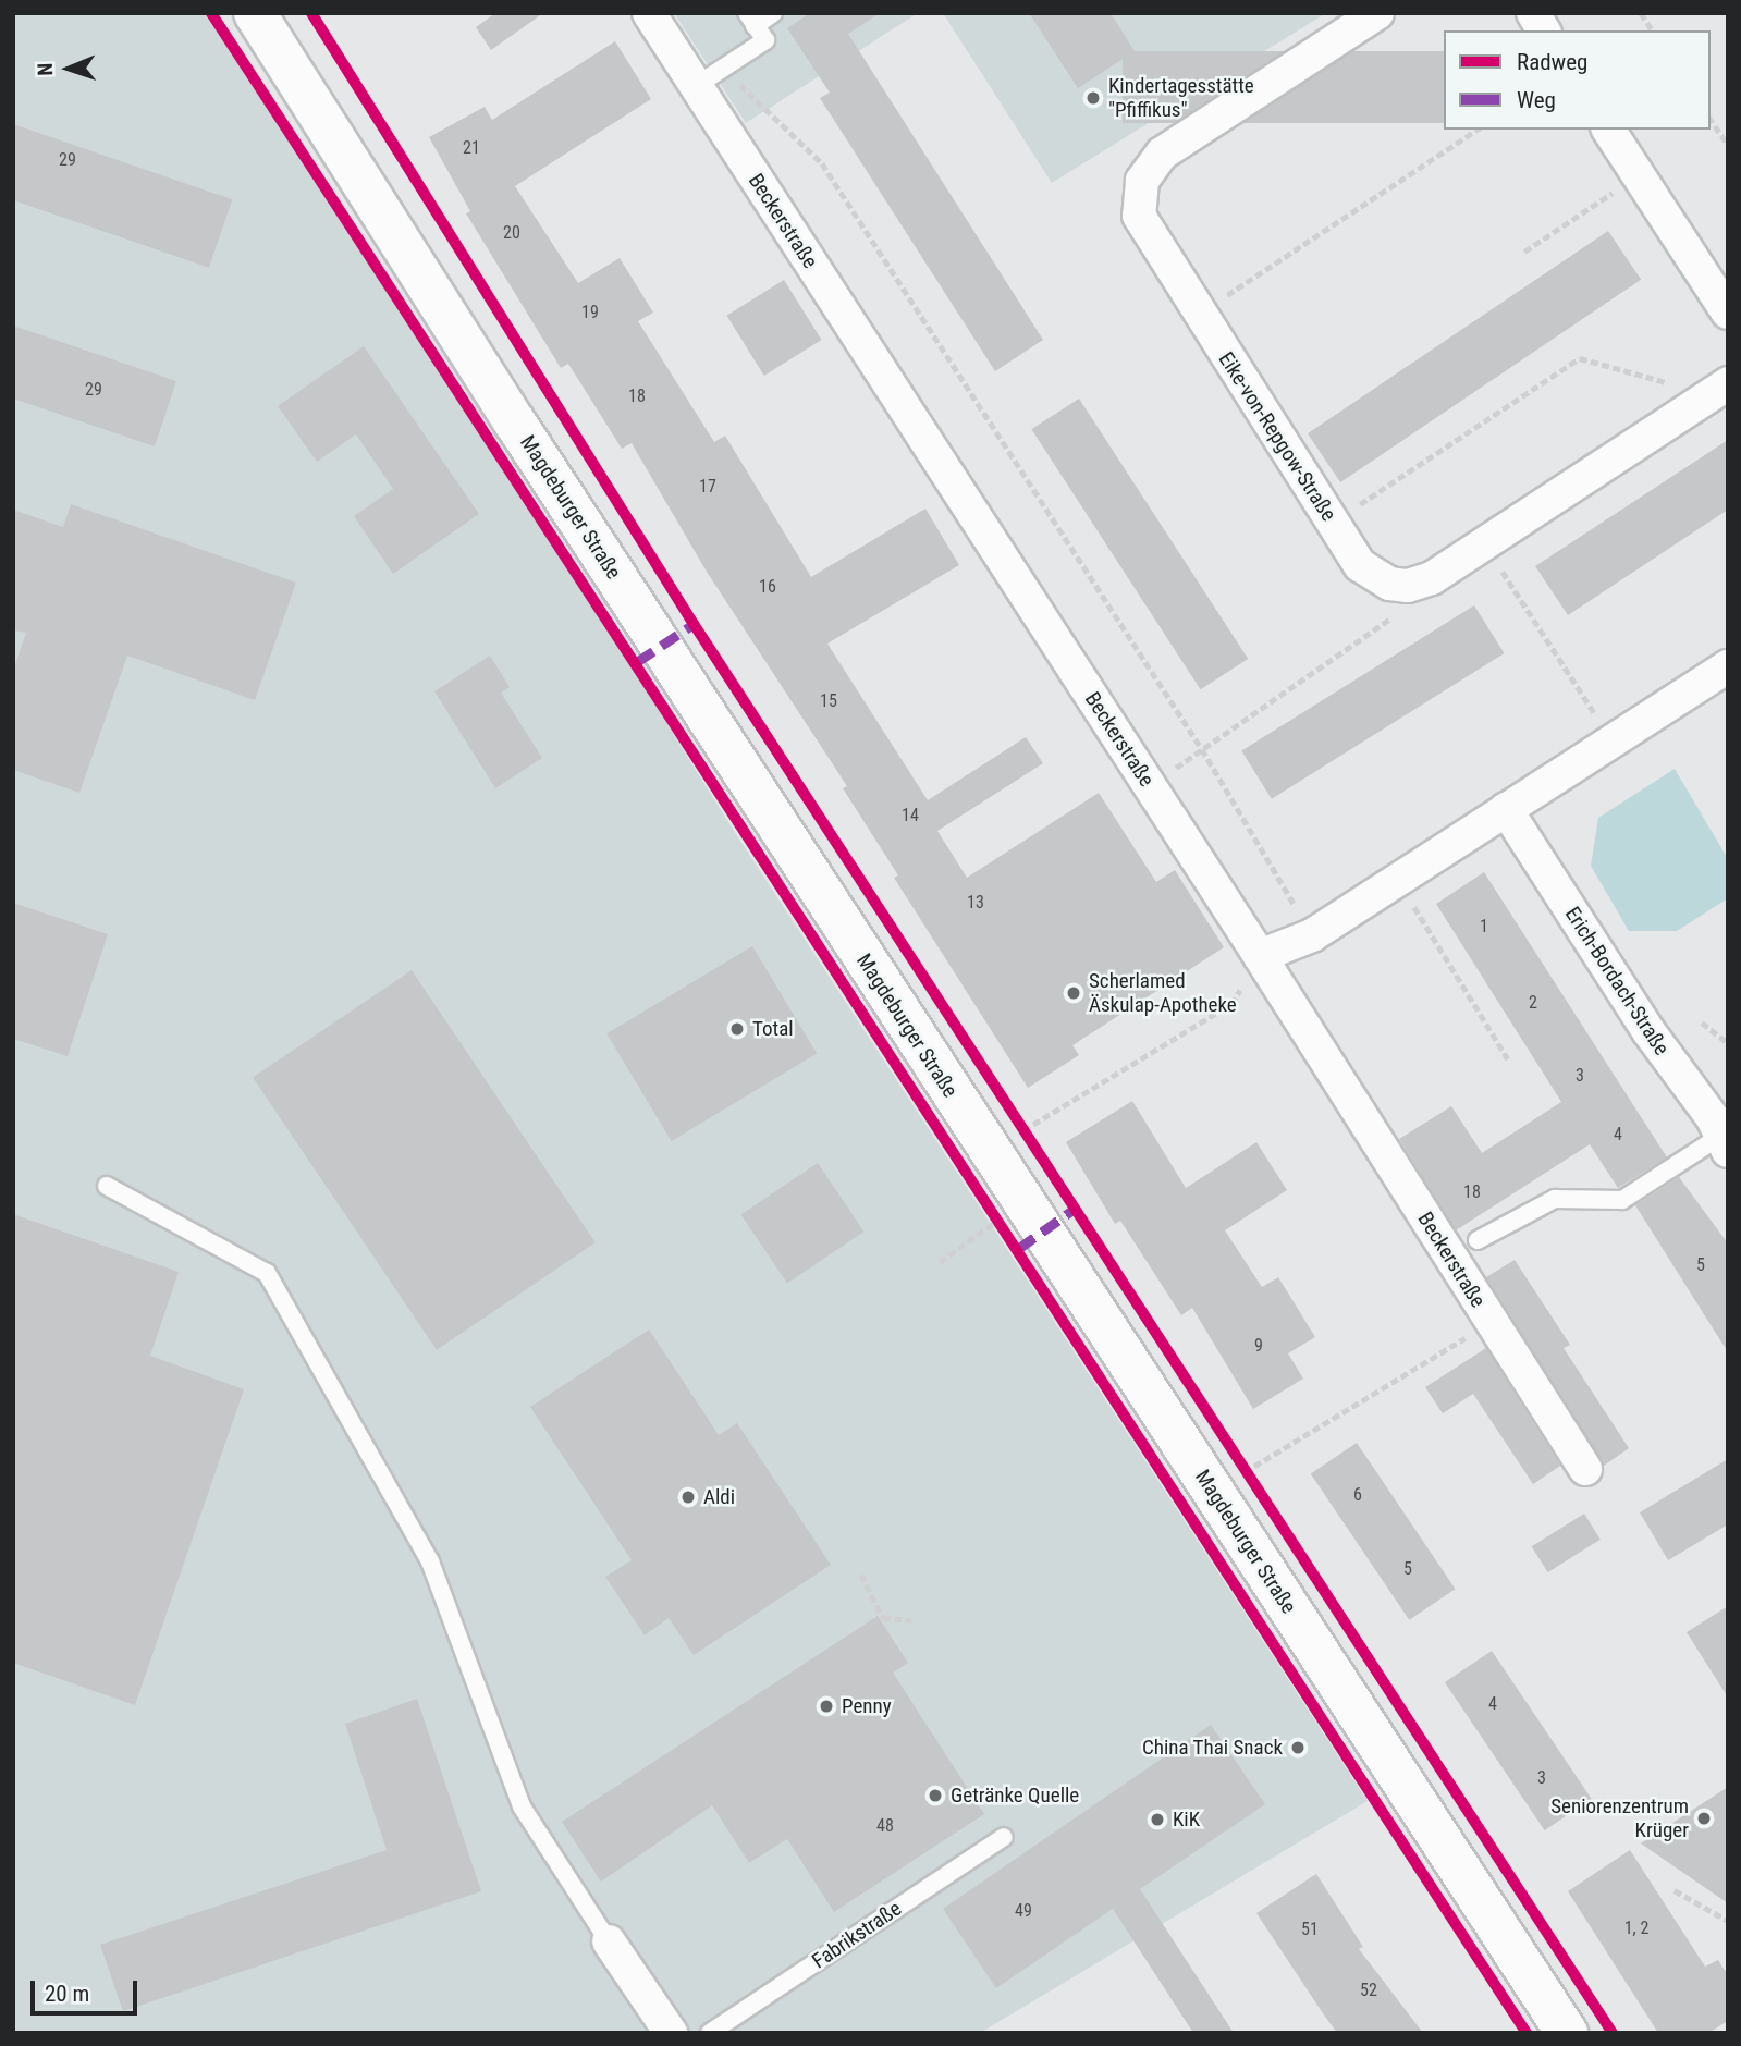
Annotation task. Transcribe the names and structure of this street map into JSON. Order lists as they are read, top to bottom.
{
  "streets": {
    "main road": ["Magdeburger Straße"],
    "street": ["Beckerstraße", "Eike-von-Repgow-Straße", "Erich-Bordach-Straße"],
    "lane": ["Fabrikstraße"]
  },
  "places": [
    "Kindertagesstätte \"Pfiffikus\"",
    "Scherlamed Äskulap-Apotheke",
    "Total",
    "Aldi",
    "Penny",
    "China Thai Snack",
    "Getränke Quelle",
    "Seniorenzentrum Krüger",
    "KiK"
  ],
  "house_numbers": [
    "21",
    "29",
    "20",
    "19",
    "29",
    "18",
    "17",
    "16",
    "15",
    "14",
    "13",
    "1",
    "2",
    "3",
    "4",
    "18",
    "5",
    "9",
    "6",
    "5",
    "4",
    "3",
    "48",
    "49",
    "1, 2",
    "51",
    "52"
  ],
  "legend": ["Radweg", "Weg"],
  "scale_bar": "20 m",
  "north": "left"
}
